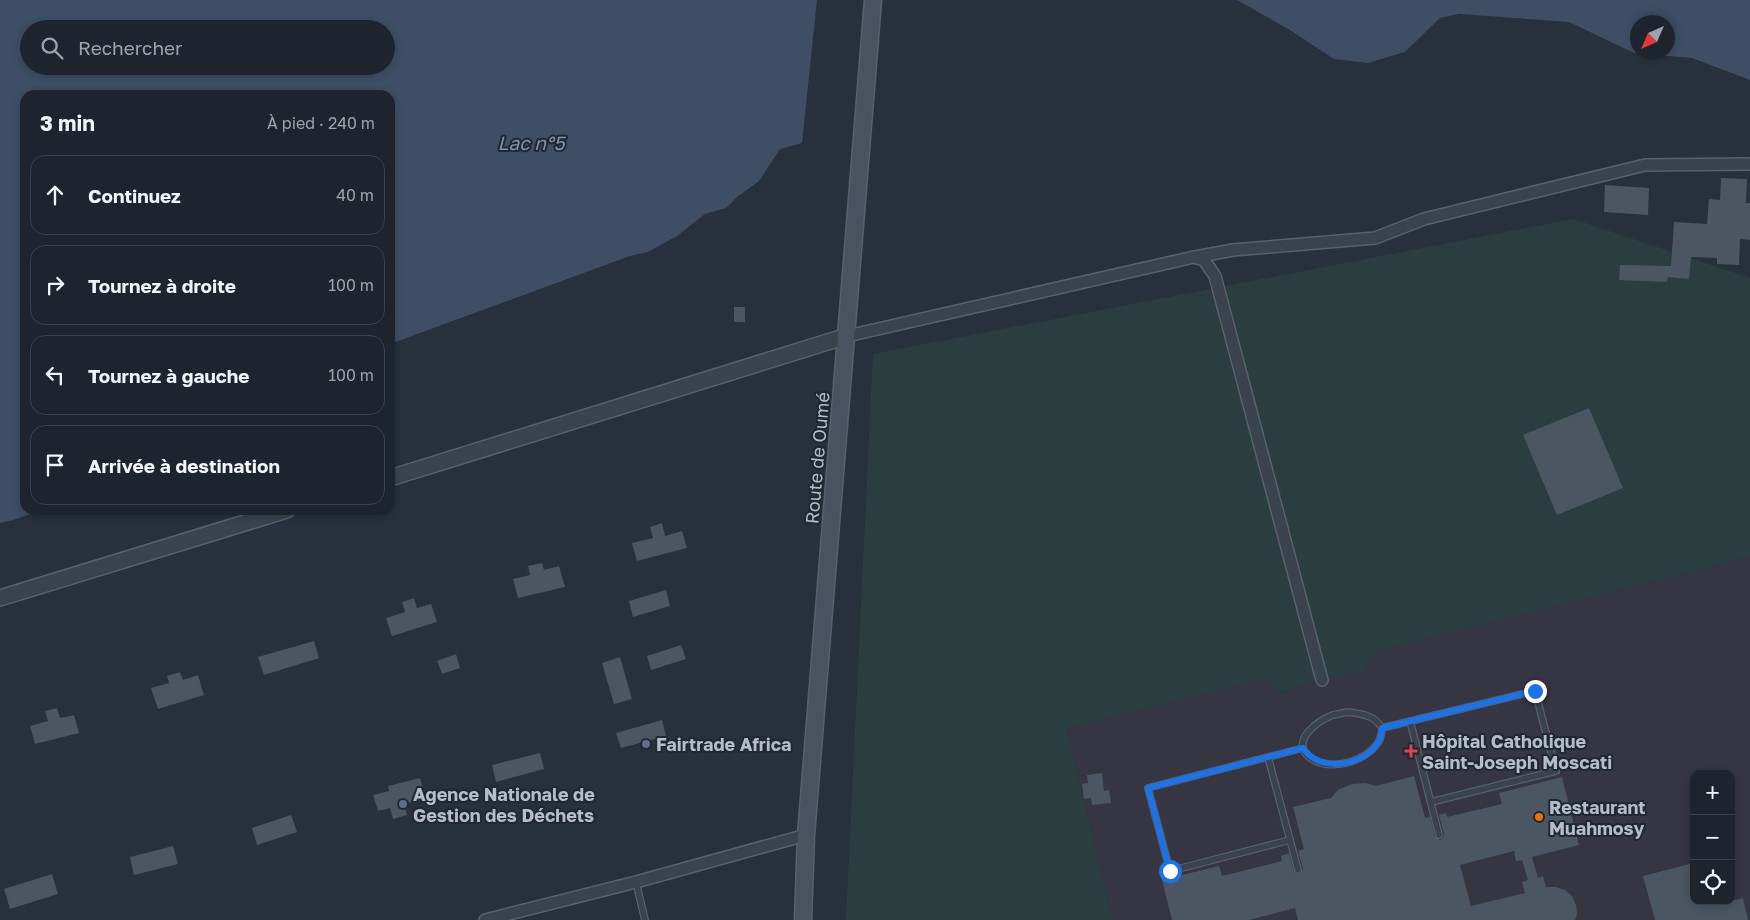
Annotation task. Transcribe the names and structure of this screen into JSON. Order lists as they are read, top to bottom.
{
  "streets": {
    "main road": ["Route de Oumé"]
  },
  "water": ["Lac n°5"],
  "places": {
    "other": ["Fairtrade Africa", "Agence Nationale de Gestion des Déchets", "Restaurant Muahmosy"],
    "health": ["Hôpital Catholique Saint-Joseph Moscati"]
  },
  "north": "bottom left",
  "page": {
    "search": "Rechercher",
    "heading": ["3 min", "À pied · 240 m"],
    "list": [
      ["Continuez", "40 m"],
      ["Tournez à droite", "100 m"],
      ["Tournez à gauche", "100 m"],
      "Arrivée à destination"
    ],
    "map_buttons": ["+", "−"]
  }
}
